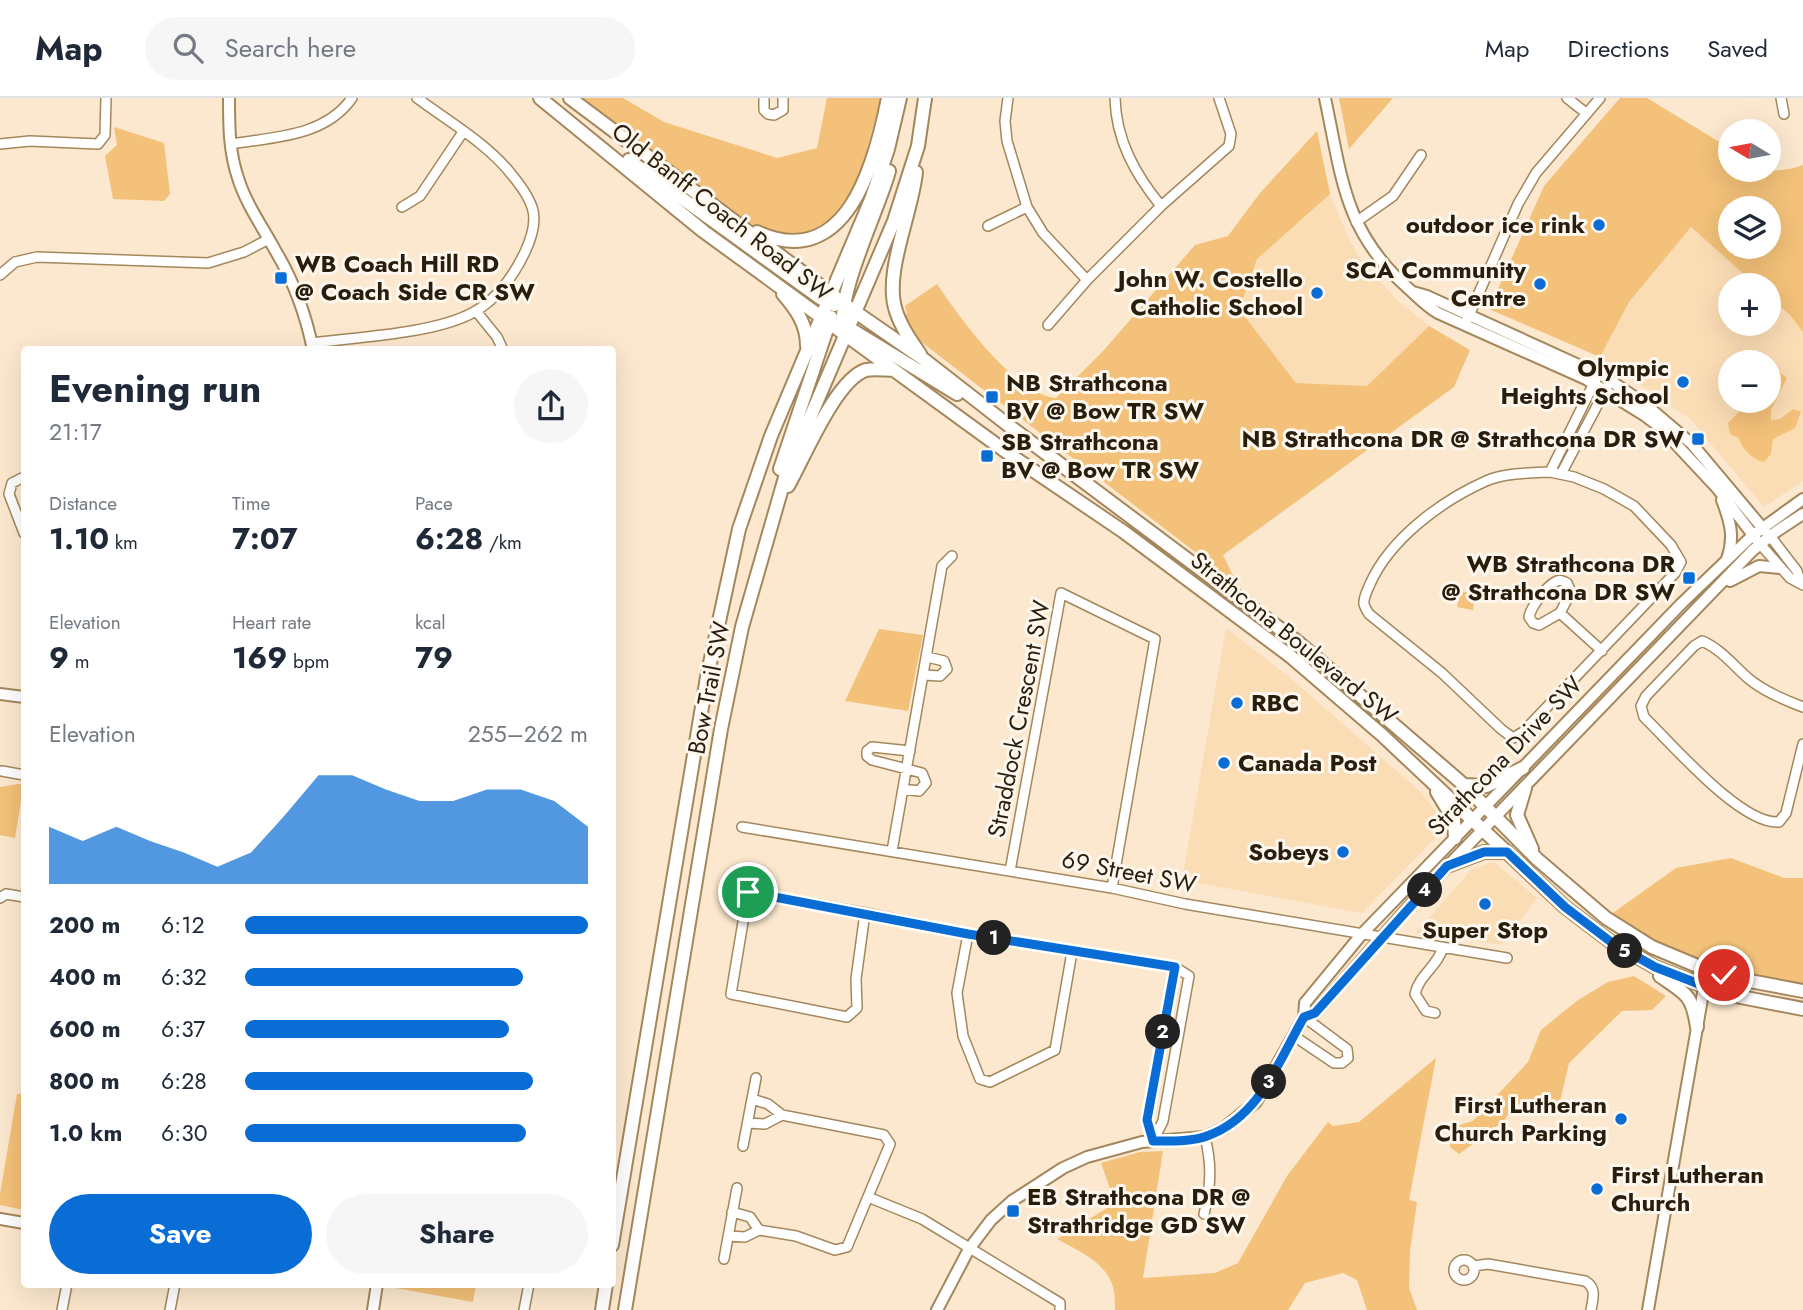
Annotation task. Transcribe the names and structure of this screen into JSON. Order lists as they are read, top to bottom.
{
  "streets": {
    "main road": ["Old Banff Coach Road SW", "Strathcona Boulevard SW", "Bow Trail SW"],
    "street": ["Straddock Crescent SW", "Strathcona Drive SW", "69 Street SW"]
  },
  "crossings": [
    ["Old Banff Coach Road SW", "Strathcona Boulevard SW"],
    ["Old Banff Coach Road SW", "Bow Trail SW"],
    ["Strathcona Boulevard SW", "Bow Trail SW"],
    ["Strathcona Boulevard SW", "Strathcona Drive SW"],
    ["Straddock Crescent SW", "69 Street SW"],
    ["Strathcona Drive SW", "69 Street SW"]
  ],
  "places": {
    "other": [
      "outdoor ice rink",
      "SCA Community Centre",
      "John W. Costello Catholic School",
      "Olympic Heights School",
      "RBC",
      "Canada Post",
      "Sobeys",
      "Super Stop",
      "First Lutheran Church Parking",
      "First Lutheran Church"
    ],
    "transit": [
      "WB Coach Hill RD @ Coach Side CR SW",
      "NB Strathcona BV @ Bow TR SW",
      "NB Strathcona DR @ Strathcona DR SW",
      "SB Strathcona BV @ Bow TR SW",
      "WB Strathcona DR @ Strathcona DR SW",
      "EB Strathcona DR @ Strathridge GD SW"
    ]
  },
  "north": "left",
  "page": {
    "header": "Map",
    "search": "Search here",
    "nav": ["Map", "Directions", "Saved"],
    "map_buttons": ["+", "−"],
    "heading": ["Evening run", "21:17"],
    "stats": [
      ["Distance", "1.10 km"],
      ["Time", "7:07"],
      ["Pace", "6:28 /km"],
      ["Elevation", "9 m"],
      ["Heart rate", "169 bpm"],
      ["kcal", "79"]
    ],
    "chart": ["Elevation", "255–262 m"],
    "pins": [
      "4",
      "1",
      "5",
      "2",
      "3"
    ],
    "list": [
      {
        "name": "200 m",
        "note": "6:12"
      },
      {
        "name": "400 m",
        "note": "6:32"
      },
      {
        "name": "600 m",
        "note": "6:37"
      },
      {
        "name": "800 m",
        "note": "6:28"
      },
      {
        "name": "1.0 km",
        "note": "6:30"
      }
    ],
    "buttons": ["Save", "Share"]
  }
}
